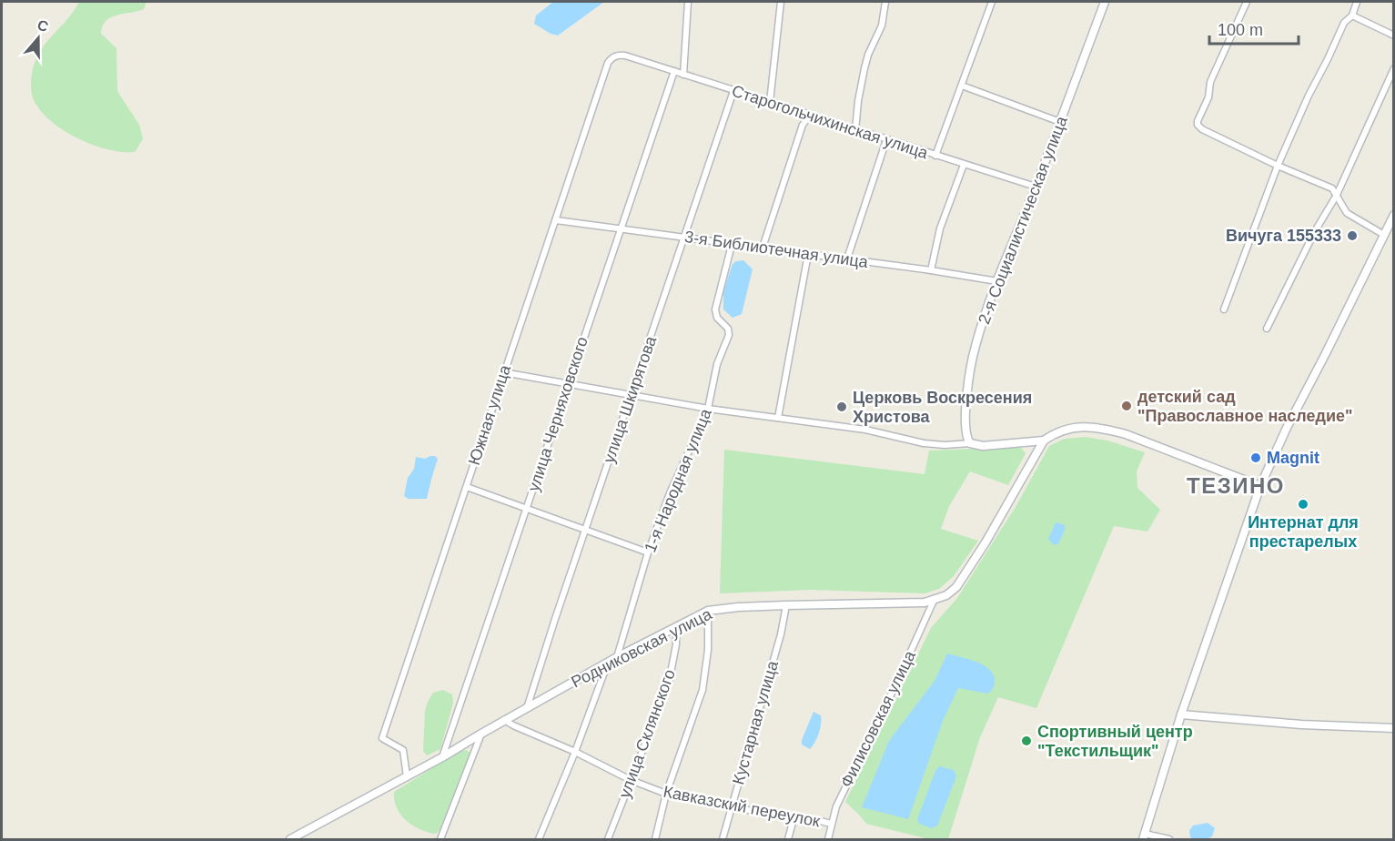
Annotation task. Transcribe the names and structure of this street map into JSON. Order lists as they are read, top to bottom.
{
  "streets": {
    "main road": ["2-я Социалистическая улица", "Родниковская улица"],
    "street": [
      "Старогольчихинская улица",
      "3-я Библиотечная улица",
      "улица Шкирятова",
      "улица Черняховского",
      "Южная улица",
      "1-я Народная улица",
      "Филисовская улица",
      "Кустарная улица",
      "улица Склянского",
      "Кавказский переулок"
    ]
  },
  "crossings": [
    ["Старогольчихинская улица", "2-я Социалистическая улица"],
    ["Старогольчихинская улица", "улица Шкирятова"],
    ["Старогольчихинская улица", "улица Черняховского"],
    ["Старогольчихинская улица", "Южная улица"],
    ["2-я Социалистическая улица", "3-я Библиотечная улица"],
    ["3-я Библиотечная улица", "улица Шкирятова"],
    ["3-я Библиотечная улица", "улица Черняховского"],
    ["3-я Библиотечная улица", "Южная улица"],
    ["3-я Библиотечная улица", "1-я Народная улица"],
    ["улица Шкирятова", "Родниковская улица"],
    ["улица Черняховского", "Родниковская улица"],
    ["Южная улица", "Родниковская улица"],
    ["1-я Народная улица", "Родниковская улица"],
    ["Родниковская улица", "Филисовская улица"],
    ["Родниковская улица", "Кустарная улица"],
    ["Родниковская улица", "улица Склянского"],
    ["Родниковская улица", "Кавказский переулок"],
    ["Филисовская улица", "Кавказский переулок"],
    ["Кустарная улица", "Кавказский переулок"],
    ["улица Склянского", "Кавказский переулок"]
  ],
  "districts": ["ТЕЗИНО"],
  "places": [
    "Вичуга 155333",
    "детский сад \"Православное наследие\"",
    "Церковь Воскресения Христова",
    "Magnit",
    "Интернат для престарелых",
    "Спортивный центр \"Текстильщик\""
  ],
  "scale_bar": "100 m",
  "north": "top"
}
